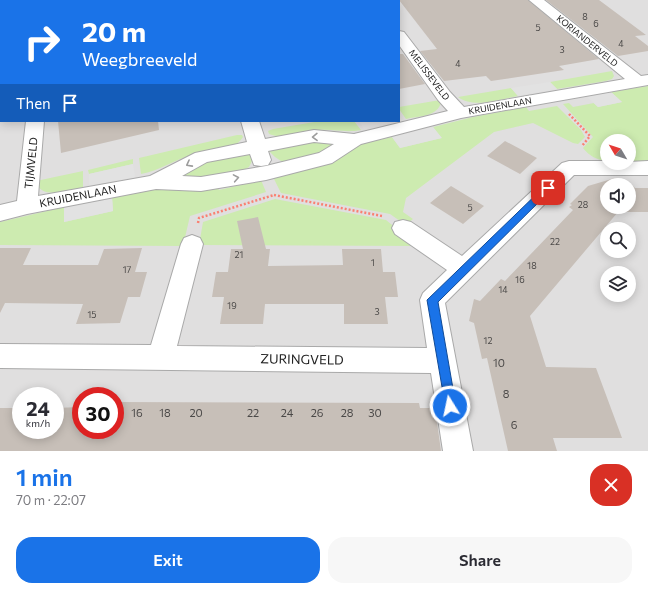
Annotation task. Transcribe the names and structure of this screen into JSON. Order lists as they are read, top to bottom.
{
  "streets": {
    "street": [
      "KORIANDERVELD",
      "MELISSEVELD",
      "KRUIDENLAAN",
      "TIJMVELD",
      "ZURINGVELD"
    ]
  },
  "crossings": [
    ["KORIANDERVELD", "KRUIDENLAAN"],
    ["MELISSEVELD", "KRUIDENLAAN"],
    ["KRUIDENLAAN", "TIJMVELD"]
  ],
  "house_numbers": [
    "8",
    "6",
    "5",
    "4",
    "3",
    "4",
    "28",
    "5",
    "22",
    "21",
    "1",
    "18",
    "17",
    "16",
    "14",
    "19",
    "3",
    "15",
    "12",
    "10",
    "8",
    "16",
    "18",
    "20",
    "22",
    "24",
    "26",
    "28",
    "30",
    "6"
  ],
  "north": "top left",
  "page": {
    "turn": ["20 m", "Weegbreeveld"],
    "then": "Then",
    "speed": "24 km/h",
    "limit": "30",
    "heading": ["1 min", "70 m · 22:07"],
    "buttons": ["Exit", "Share"]
  }
}
